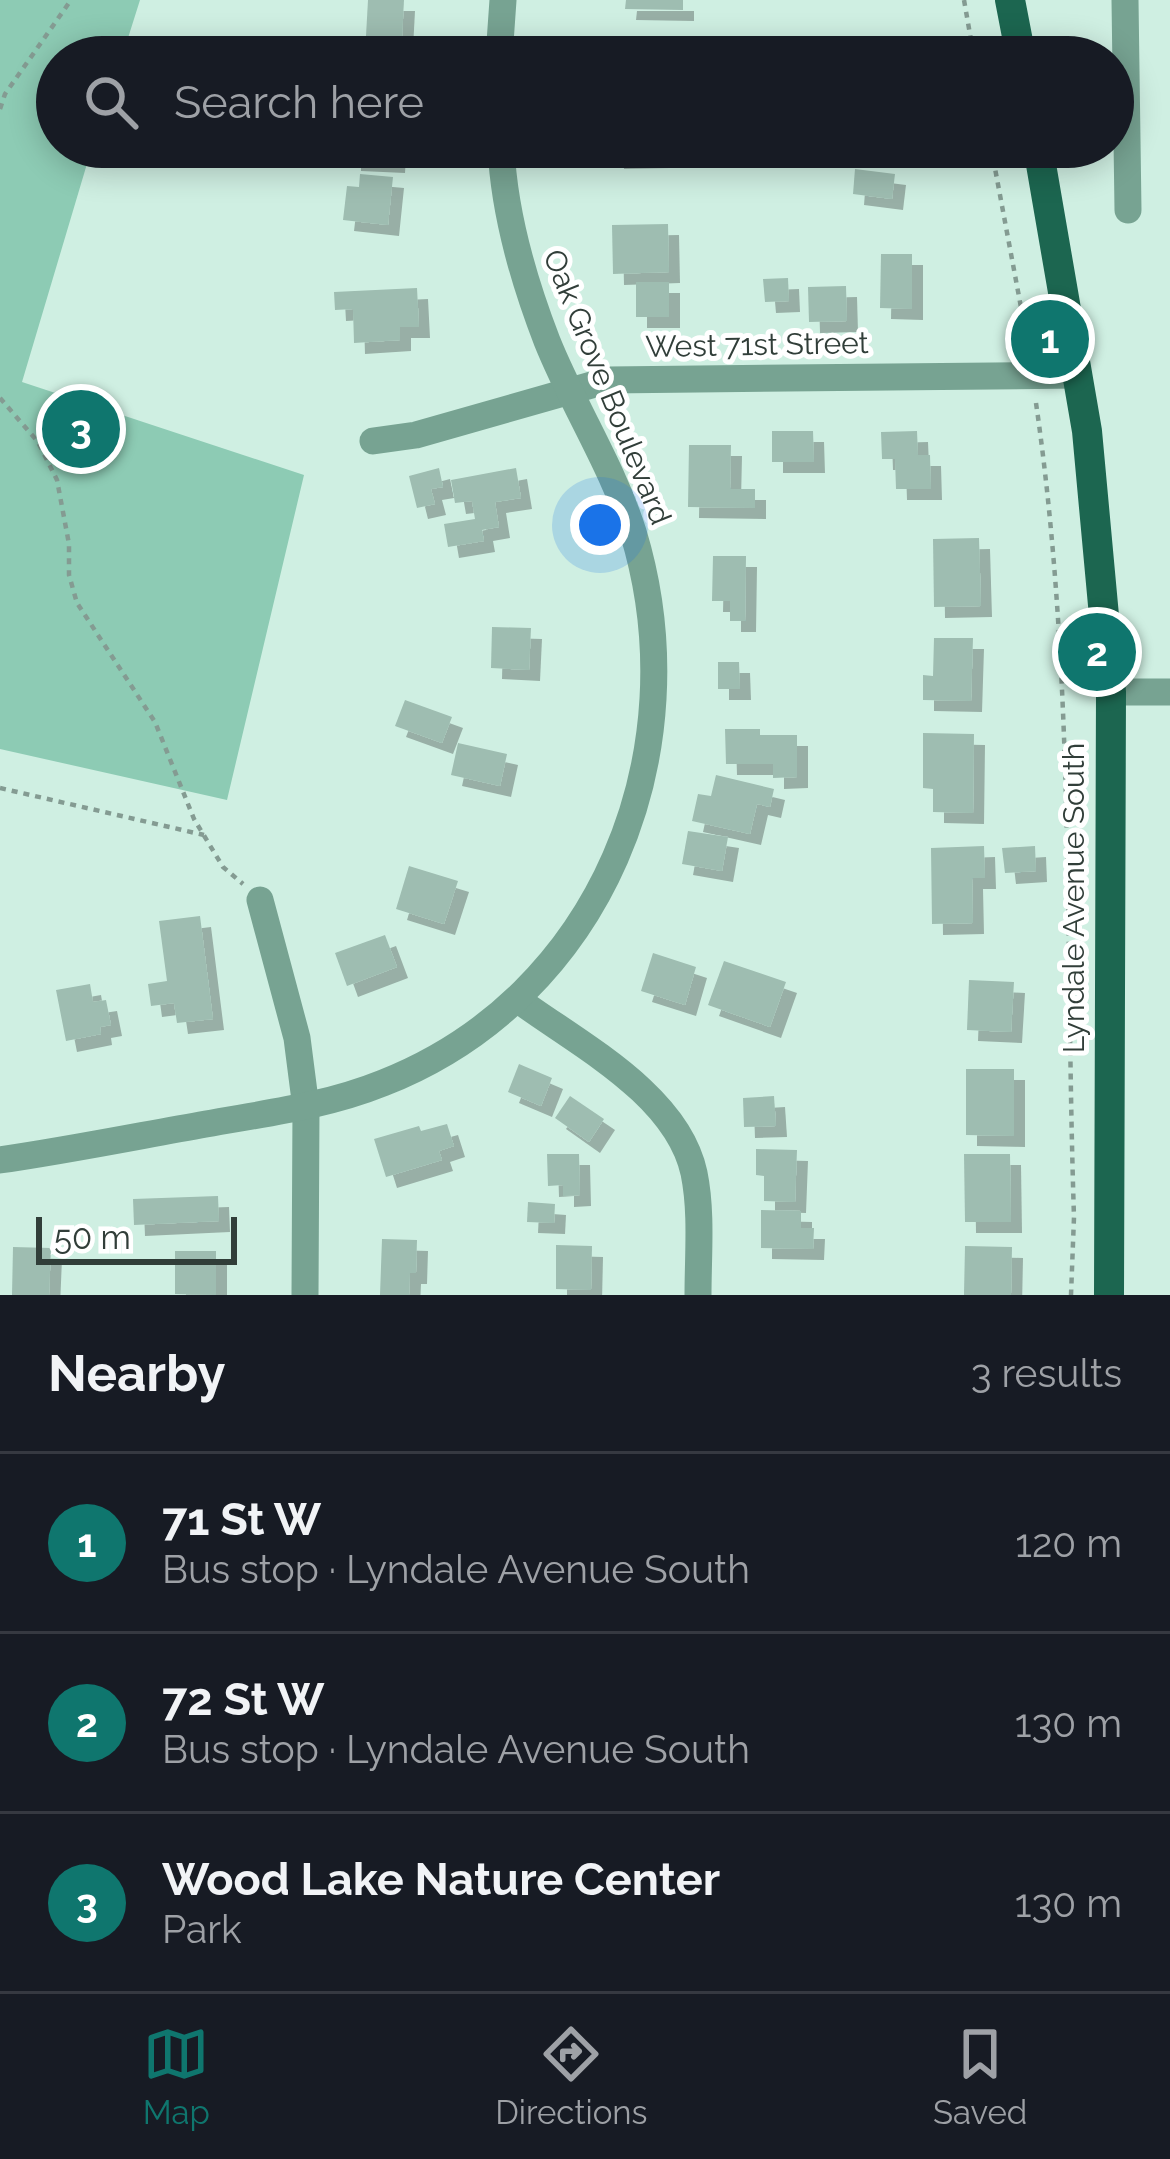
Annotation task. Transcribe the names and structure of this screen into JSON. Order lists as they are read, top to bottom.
{
  "streets": {
    "main road": ["Lyndale Avenue South"],
    "street": ["West 71st Street", "Oak Grove Boulevard"]
  },
  "crossings": [
    ["West 71st Street", "Oak Grove Boulevard"],
    ["West 71st Street", "Lyndale Avenue South"]
  ],
  "scale_bar": "50 m",
  "page": {
    "search": "Search here",
    "pins": ["1", "3", "2"],
    "scale": "50 m",
    "heading": ["Nearby", "3 results"],
    "list": [
      {
        "mark": "1",
        "name": "71 St W",
        "note": "Bus stop · Lyndale Avenue South",
        "value": "120 m"
      },
      {
        "mark": "2",
        "name": "72 St W",
        "note": "Bus stop · Lyndale Avenue South",
        "value": "130 m"
      },
      {
        "mark": "3",
        "name": "Wood Lake Nature Center",
        "note": "Park",
        "value": "130 m"
      }
    ],
    "nav": ["Map", "Directions", "Saved"]
  }
}
